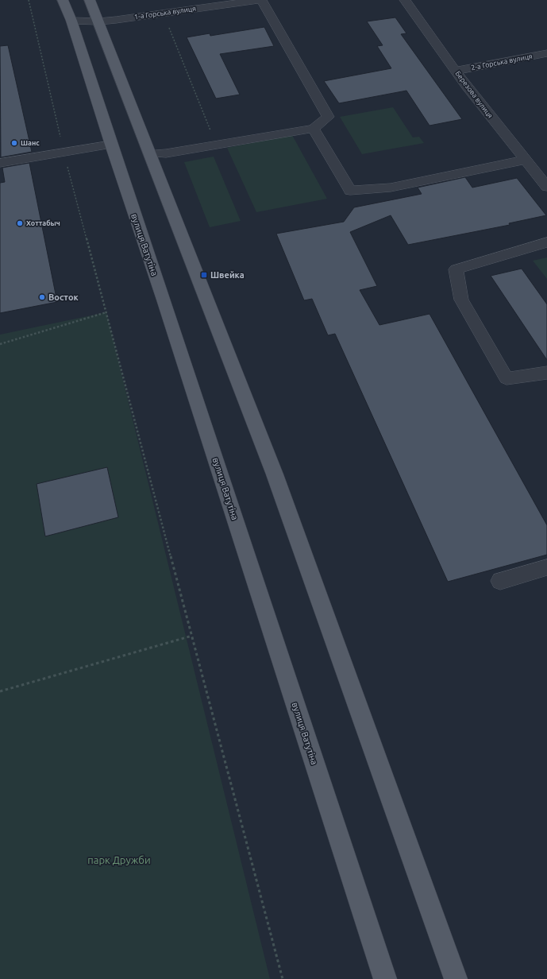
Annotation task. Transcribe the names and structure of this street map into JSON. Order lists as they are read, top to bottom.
{
  "streets": {
    "main road": ["вулиця Ватутіна"],
    "street": ["1-а Горська вулиця", "2-а Горська вулиця", "Березова вулиця"]
  },
  "crossings": [
    ["1-а Горська вулиця", "вулиця Ватутіна"],
    ["2-а Горська вулиця", "Березова вулиця"]
  ],
  "parks": ["парк Дружби"],
  "places": {
    "other": ["Шанс", "Хоттабыч", "Восток"],
    "transit": ["Швейка"]
  }
}
